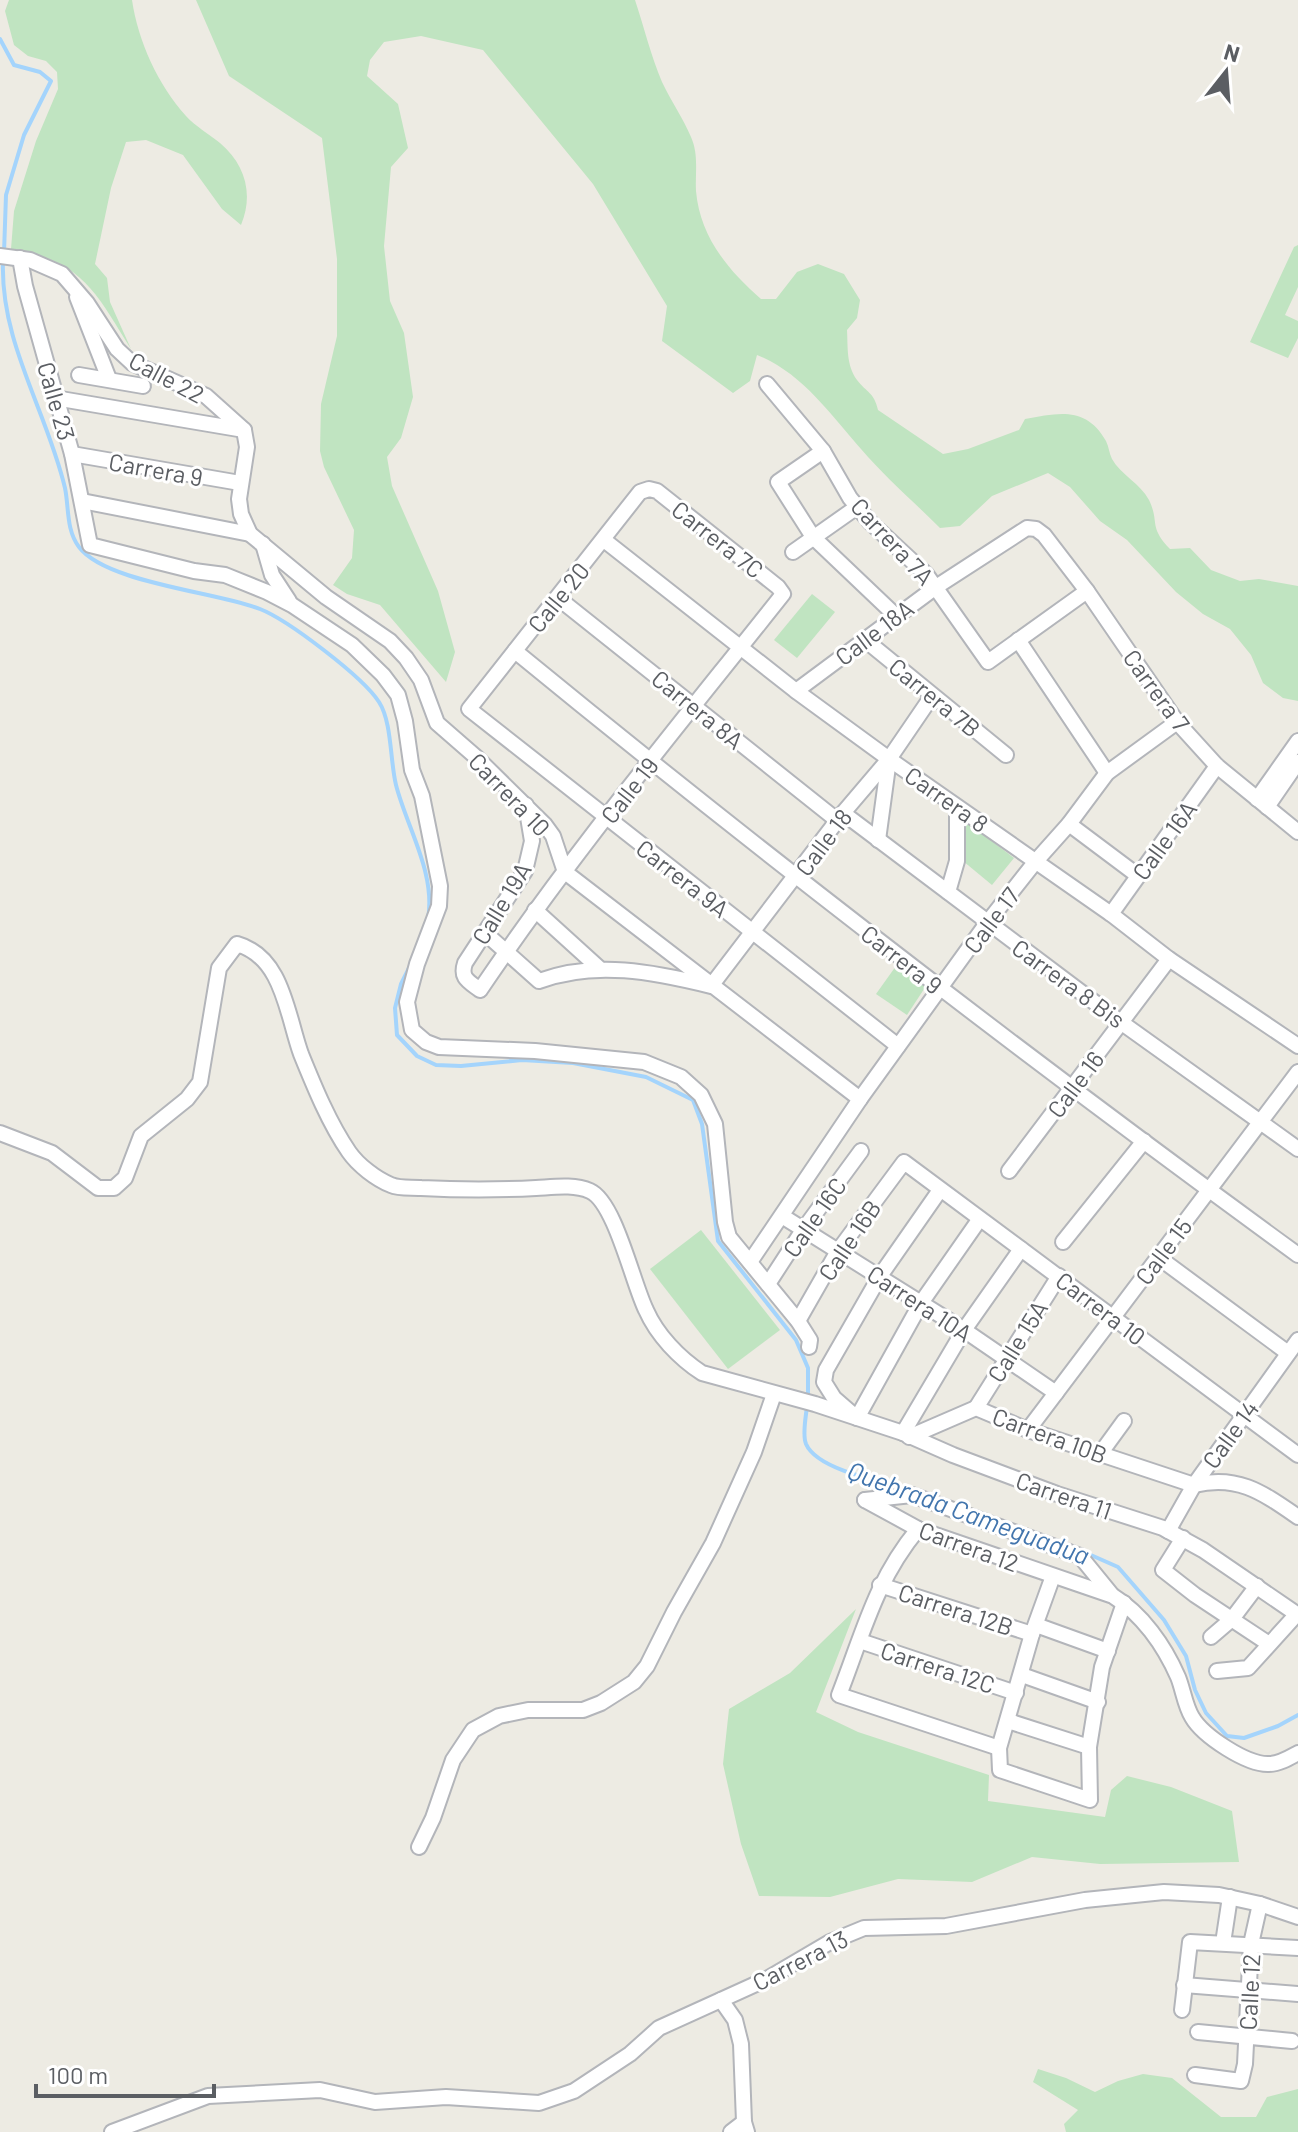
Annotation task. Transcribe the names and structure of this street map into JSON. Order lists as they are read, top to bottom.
{
  "streets": {
    "street": [
      "Calle 22",
      "Calle 23",
      "Carrera 9",
      "Carrera 7C",
      "Carrera 7A",
      "Calle 20",
      "Calle 18A",
      "Carrera 7",
      "Carrera 7B",
      "Carrera 8A",
      "Calle 19",
      "Carrera 10",
      "Carrera 8",
      "Calle 16A",
      "Calle 18",
      "Carrera 9A",
      "Calle 19A",
      "Calle 17",
      "Carrera 8 Bis",
      "Calle 16",
      "Calle 16C",
      "Calle 16B",
      "Calle 15",
      "Carrera 10A",
      "Calle 15A",
      "Calle 14",
      "Carrera 10B",
      "Carrera 11",
      "Carrera 12",
      "Carrera 12B",
      "Carrera 12C",
      "Carrera 13",
      "Calle 12"
    ]
  },
  "crossings": [
    ["Calle 22", "Calle 23"],
    ["Calle 23", "Carrera 9"],
    ["Carrera 9", "Calle 20"],
    ["Carrera 9", "Calle 19"],
    ["Carrera 9", "Calle 18"],
    ["Carrera 9", "Calle 17"],
    ["Carrera 9", "Calle 16"],
    ["Carrera 9", "Calle 15"],
    ["Carrera 7C", "Calle 20"],
    ["Carrera 7C", "Calle 19"],
    ["Carrera 7A", "Calle 18A"],
    ["Calle 20", "Carrera 8A"],
    ["Calle 20", "Carrera 8"],
    ["Calle 20", "Carrera 9A"],
    ["Calle 18A", "Carrera 7"],
    ["Calle 18A", "Carrera 7B"],
    ["Calle 18A", "Carrera 8"],
    ["Carrera 7", "Calle 16A"],
    ["Carrera 7", "Calle 17"],
    ["Carrera 7B", "Calle 18"],
    ["Carrera 8A", "Calle 19"],
    ["Carrera 8A", "Calle 18"],
    ["Carrera 8A", "Carrera 8 Bis"],
    ["Calle 19", "Carrera 10"],
    ["Calle 19", "Carrera 8"],
    ["Calle 19", "Carrera 9A"],
    ["Calle 19", "Calle 19A"],
    ["Carrera 10", "Calle 19A"],
    ["Carrera 10", "Calle 16B"],
    ["Carrera 10", "Calle 15"],
    ["Carrera 10", "Calle 15A"],
    ["Carrera 10", "Calle 14"],
    ["Carrera 8", "Calle 16A"],
    ["Carrera 8", "Calle 18"],
    ["Carrera 8", "Calle 17"],
    ["Carrera 8", "Calle 16"],
    ["Calle 18", "Carrera 9A"],
    ["Calle 18", "Carrera 8 Bis"],
    ["Carrera 9A", "Calle 17"],
    ["Calle 17", "Carrera 8 Bis"],
    ["Calle 17", "Carrera 10A"],
    ["Carrera 8 Bis", "Calle 16"],
    ["Carrera 8 Bis", "Calle 15"],
    ["Calle 16C", "Carrera 10A"],
    ["Calle 16B", "Carrera 10A"],
    ["Calle 15", "Carrera 10A"],
    ["Calle 15", "Carrera 10B"],
    ["Carrera 10A", "Calle 15A"],
    ["Calle 15A", "Carrera 10B"],
    ["Calle 14", "Carrera 10B"],
    ["Calle 14", "Carrera 11"],
    ["Carrera 10B", "Carrera 11"],
    ["Carrera 13", "Calle 12"]
  ],
  "water": ["Quebrada Cameguadua"],
  "scale_bar": "100 m",
  "north": "top"
}
